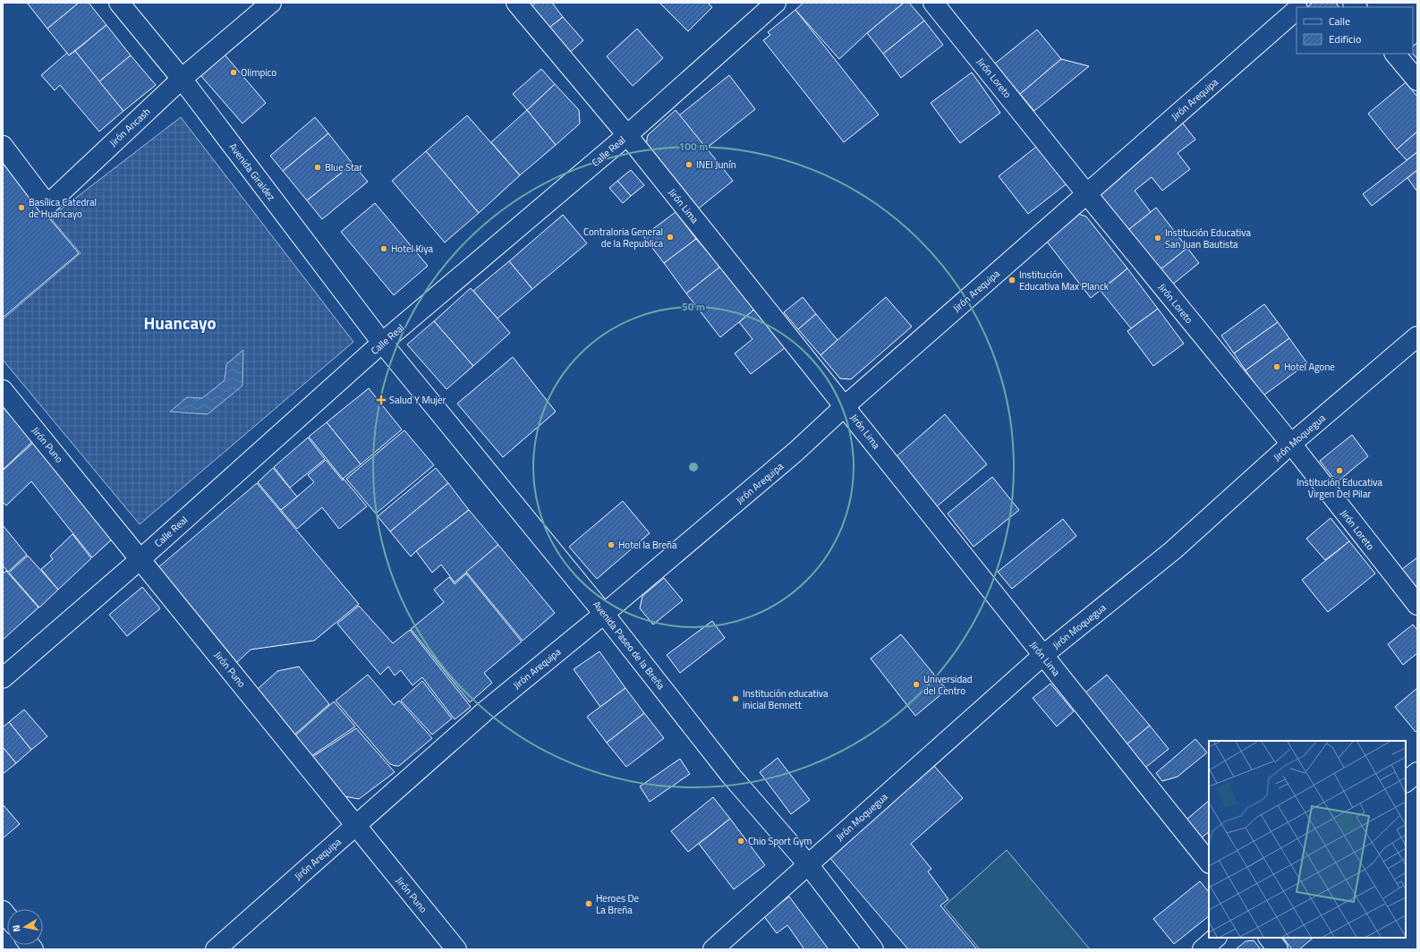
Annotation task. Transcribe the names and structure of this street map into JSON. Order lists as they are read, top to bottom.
{
  "streets": {
    "main road": [
      "Jirón Loreto",
      "Jirón Arequipa",
      "Jirón Ancash",
      "Calle Real",
      "Avenida Giraldez",
      "Jirón Lima",
      "Jirón Moquegua",
      "Jirón Puno",
      "Avenida Paseo de la Breña"
    ]
  },
  "crossings": [
    ["Jirón Loreto", "Jirón Arequipa"],
    ["Jirón Loreto", "Jirón Moquegua"],
    ["Jirón Arequipa", "Jirón Lima"],
    ["Jirón Arequipa", "Jirón Puno"],
    ["Jirón Arequipa", "Avenida Paseo de la Breña"],
    ["Jirón Ancash", "Avenida Giraldez"],
    ["Calle Real", "Avenida Giraldez"],
    ["Calle Real", "Jirón Lima"],
    ["Calle Real", "Jirón Puno"],
    ["Calle Real", "Avenida Paseo de la Breña"],
    ["Avenida Giraldez", "Avenida Paseo de la Breña"],
    ["Jirón Lima", "Jirón Moquegua"],
    ["Jirón Moquegua", "Avenida Paseo de la Breña"]
  ],
  "districts": ["Huancayo"],
  "places": {
    "other": [
      "Olimpico",
      "INEI Junín",
      "Blue Star",
      "Basílica Catedral de Huancayo",
      "Contraloria General de la Republica",
      "Institución Educativa San Juan Bautista",
      "Hotel Kiya",
      "Institución Educativa Max Planck",
      "Hotel Agone",
      "Institución Educativa Virgen Del Pilar",
      "Hotel la Breña",
      "Universidad del Centro",
      "Institución educativa inicial Bennett",
      "Chio Sport Gym",
      "Heroes De La Breña"
    ],
    "health": ["Salud Y Mujer"]
  },
  "legend": ["Calle", "Edificio"],
  "north": "left",
  "rings": ["100 m", "50 m"]
}
